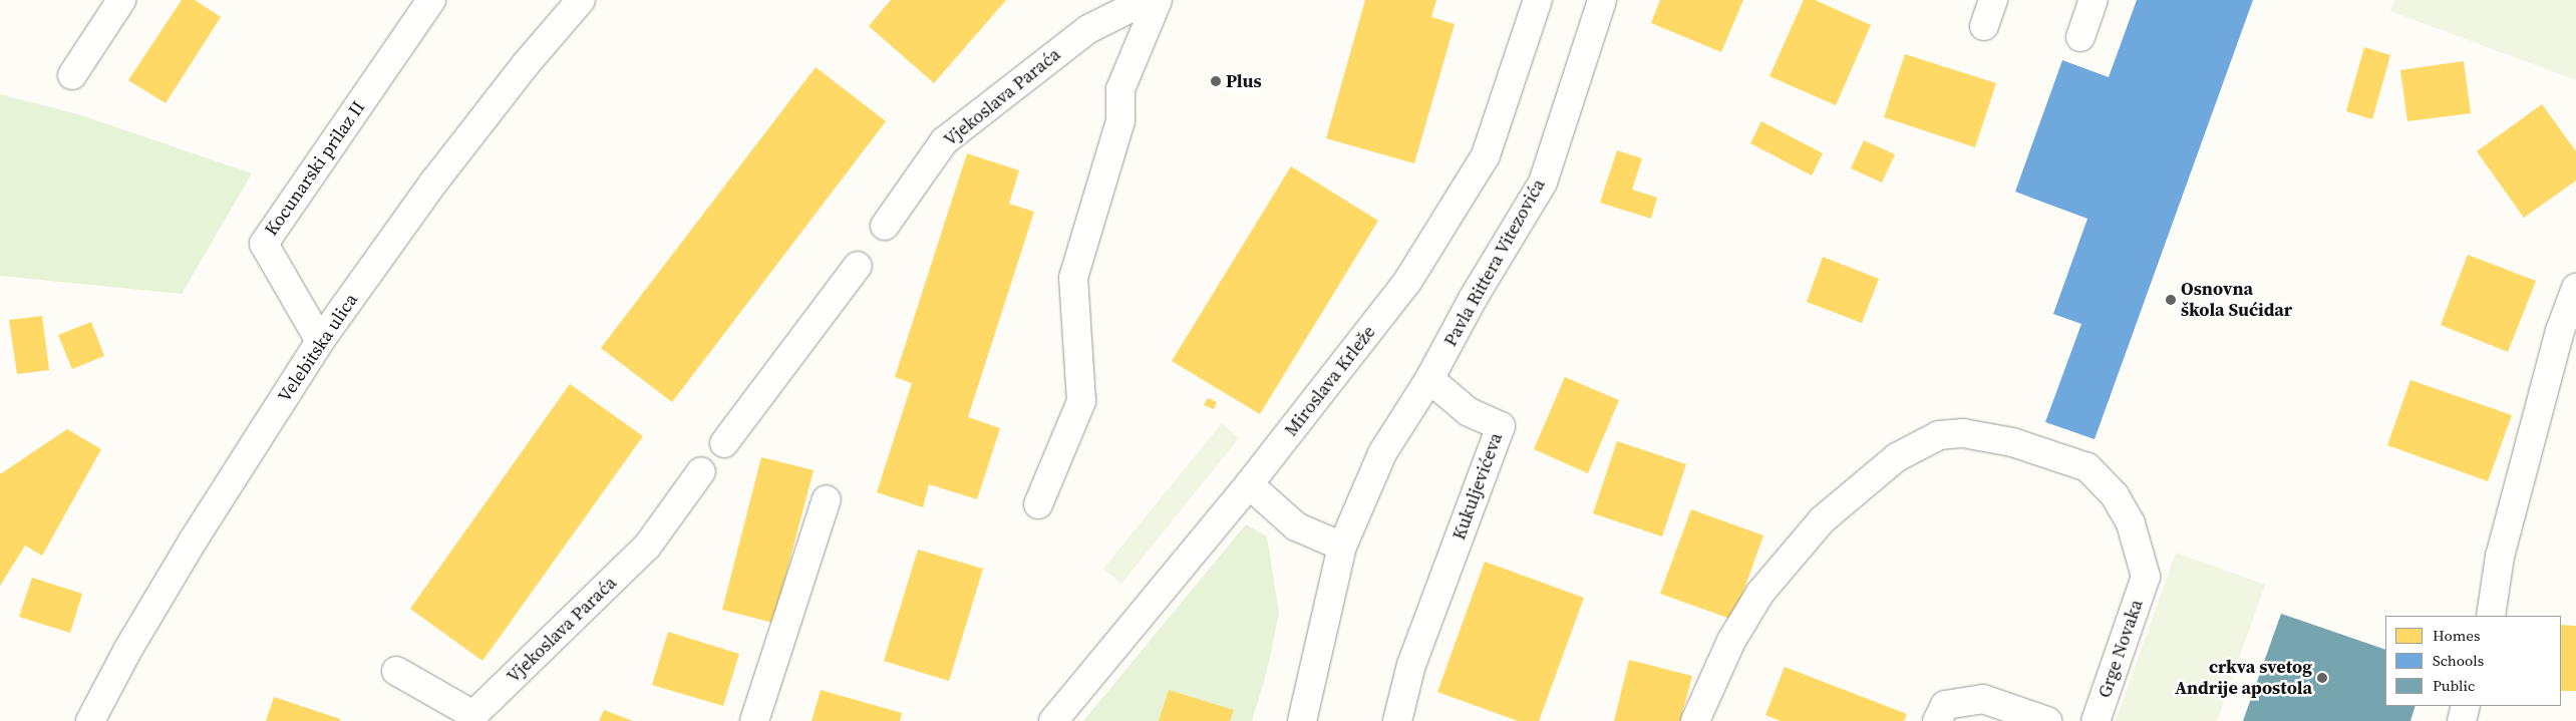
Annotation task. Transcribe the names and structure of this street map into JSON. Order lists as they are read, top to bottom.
{
  "streets": {
    "street": [
      "Vjekoslava Paraća",
      "Kocunarski prilaz II",
      "Pavla Rittera Vitezovića",
      "Velebitska ulica",
      "Miroslava Krleže",
      "Kukuljevićeva",
      "Grge Novaka"
    ]
  },
  "crossings": [
    ["Kocunarski prilaz II", "Velebitska ulica"],
    ["Pavla Rittera Vitezovića", "Kukuljevićeva"]
  ],
  "places": ["Plus", "Osnovna škola Sućidar", "crkva svetog Andrije apostola"],
  "legend": ["Homes", "Schools", "Public"]
}
